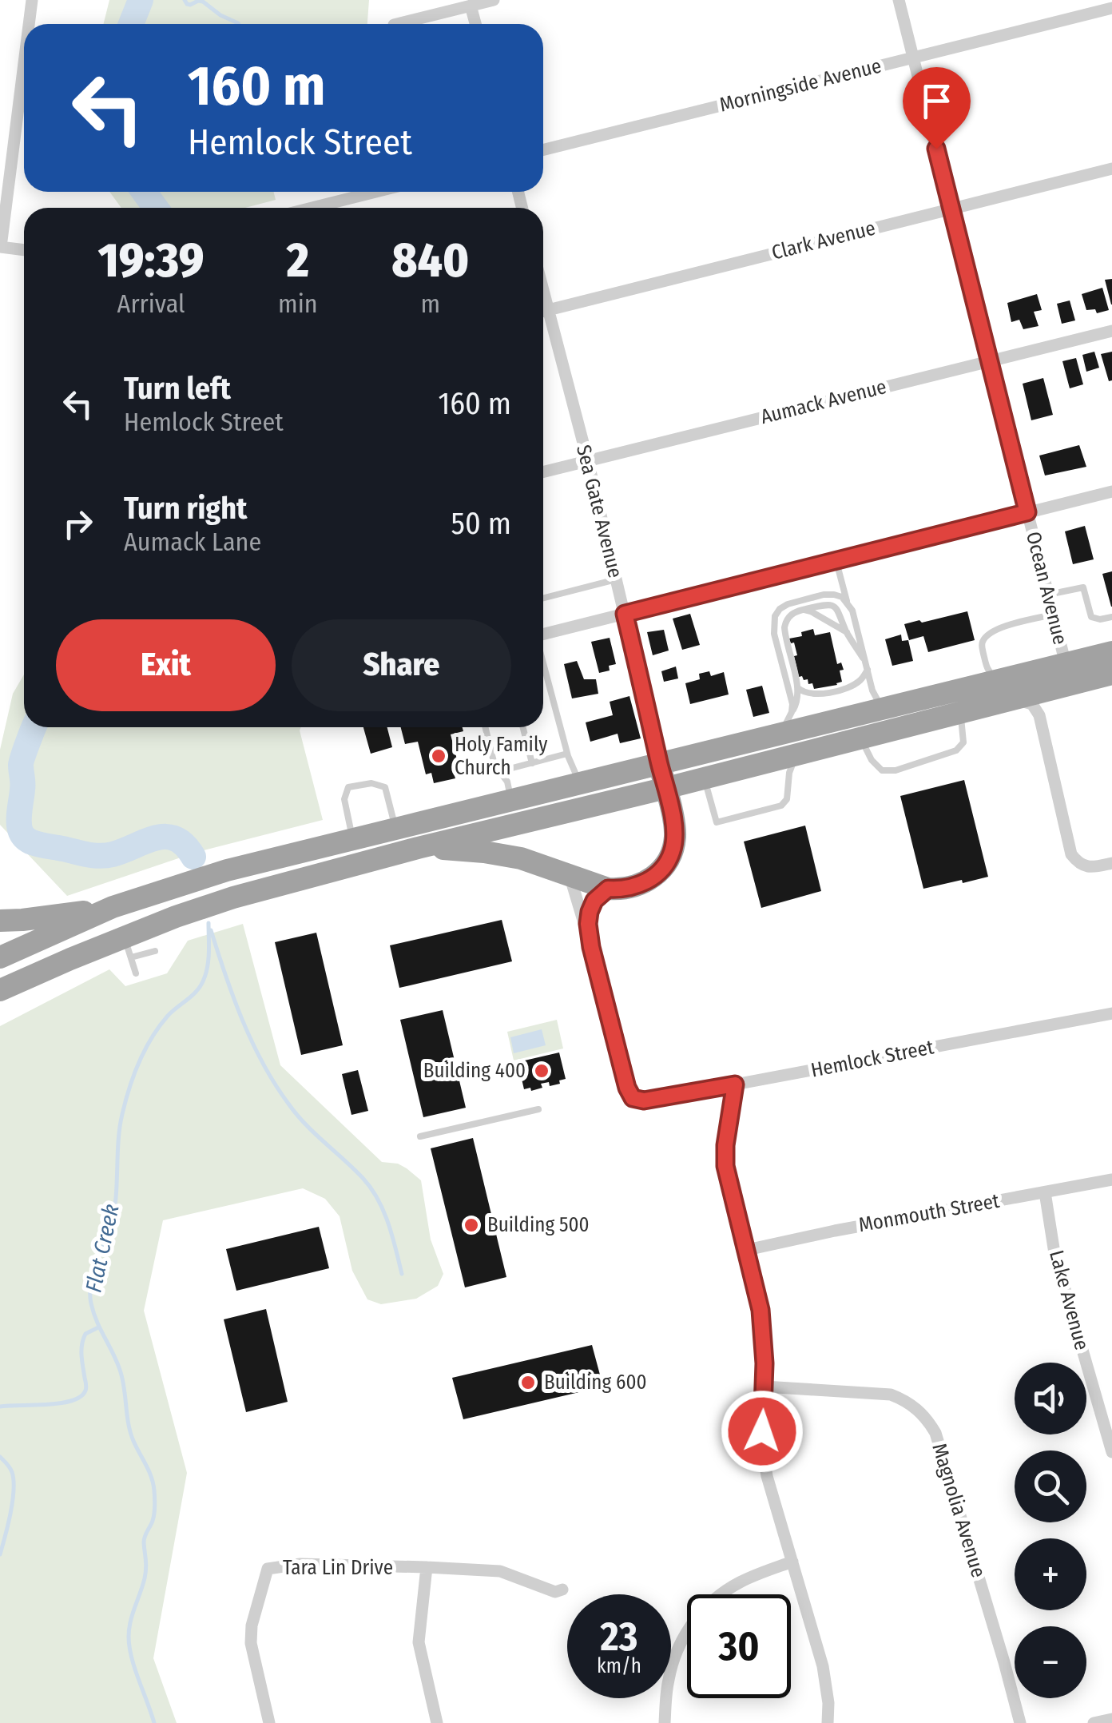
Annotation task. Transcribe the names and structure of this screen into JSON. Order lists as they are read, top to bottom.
{
  "streets": {
    "street": [
      "Morningside Avenue",
      "Clark Avenue",
      "Aumack Avenue",
      "Sea Gate Avenue",
      "Ocean Avenue",
      "Hemlock Street",
      "Monmouth Street",
      "Lake Avenue",
      "Magnolia Avenue",
      "Tara Lin Drive"
    ]
  },
  "crossings": [
    ["Morningside Avenue", "Ocean Avenue"],
    ["Clark Avenue", "Ocean Avenue"],
    ["Aumack Avenue", "Sea Gate Avenue"],
    ["Aumack Avenue", "Ocean Avenue"],
    ["Monmouth Street", "Lake Avenue"]
  ],
  "water": ["Flat Creek"],
  "places": [
    "Holy Family Church",
    "Building 400",
    "Building 500",
    "Building 600"
  ],
  "page": {
    "turn": ["160 m", "Hemlock Street"],
    "eta": [
      "19:39",
      "Arrival",
      "2",
      "min",
      "840",
      "m"
    ],
    "list": [
      {
        "name": "Turn left",
        "note": "Hemlock Street",
        "value": "160 m"
      },
      {
        "name": "Turn right",
        "note": "Aumack Lane",
        "value": "50 m"
      }
    ],
    "buttons": ["Exit", "Share"],
    "map_buttons": ["+", "−"],
    "speed": "23 km/h",
    "limit": "30"
  }
}
